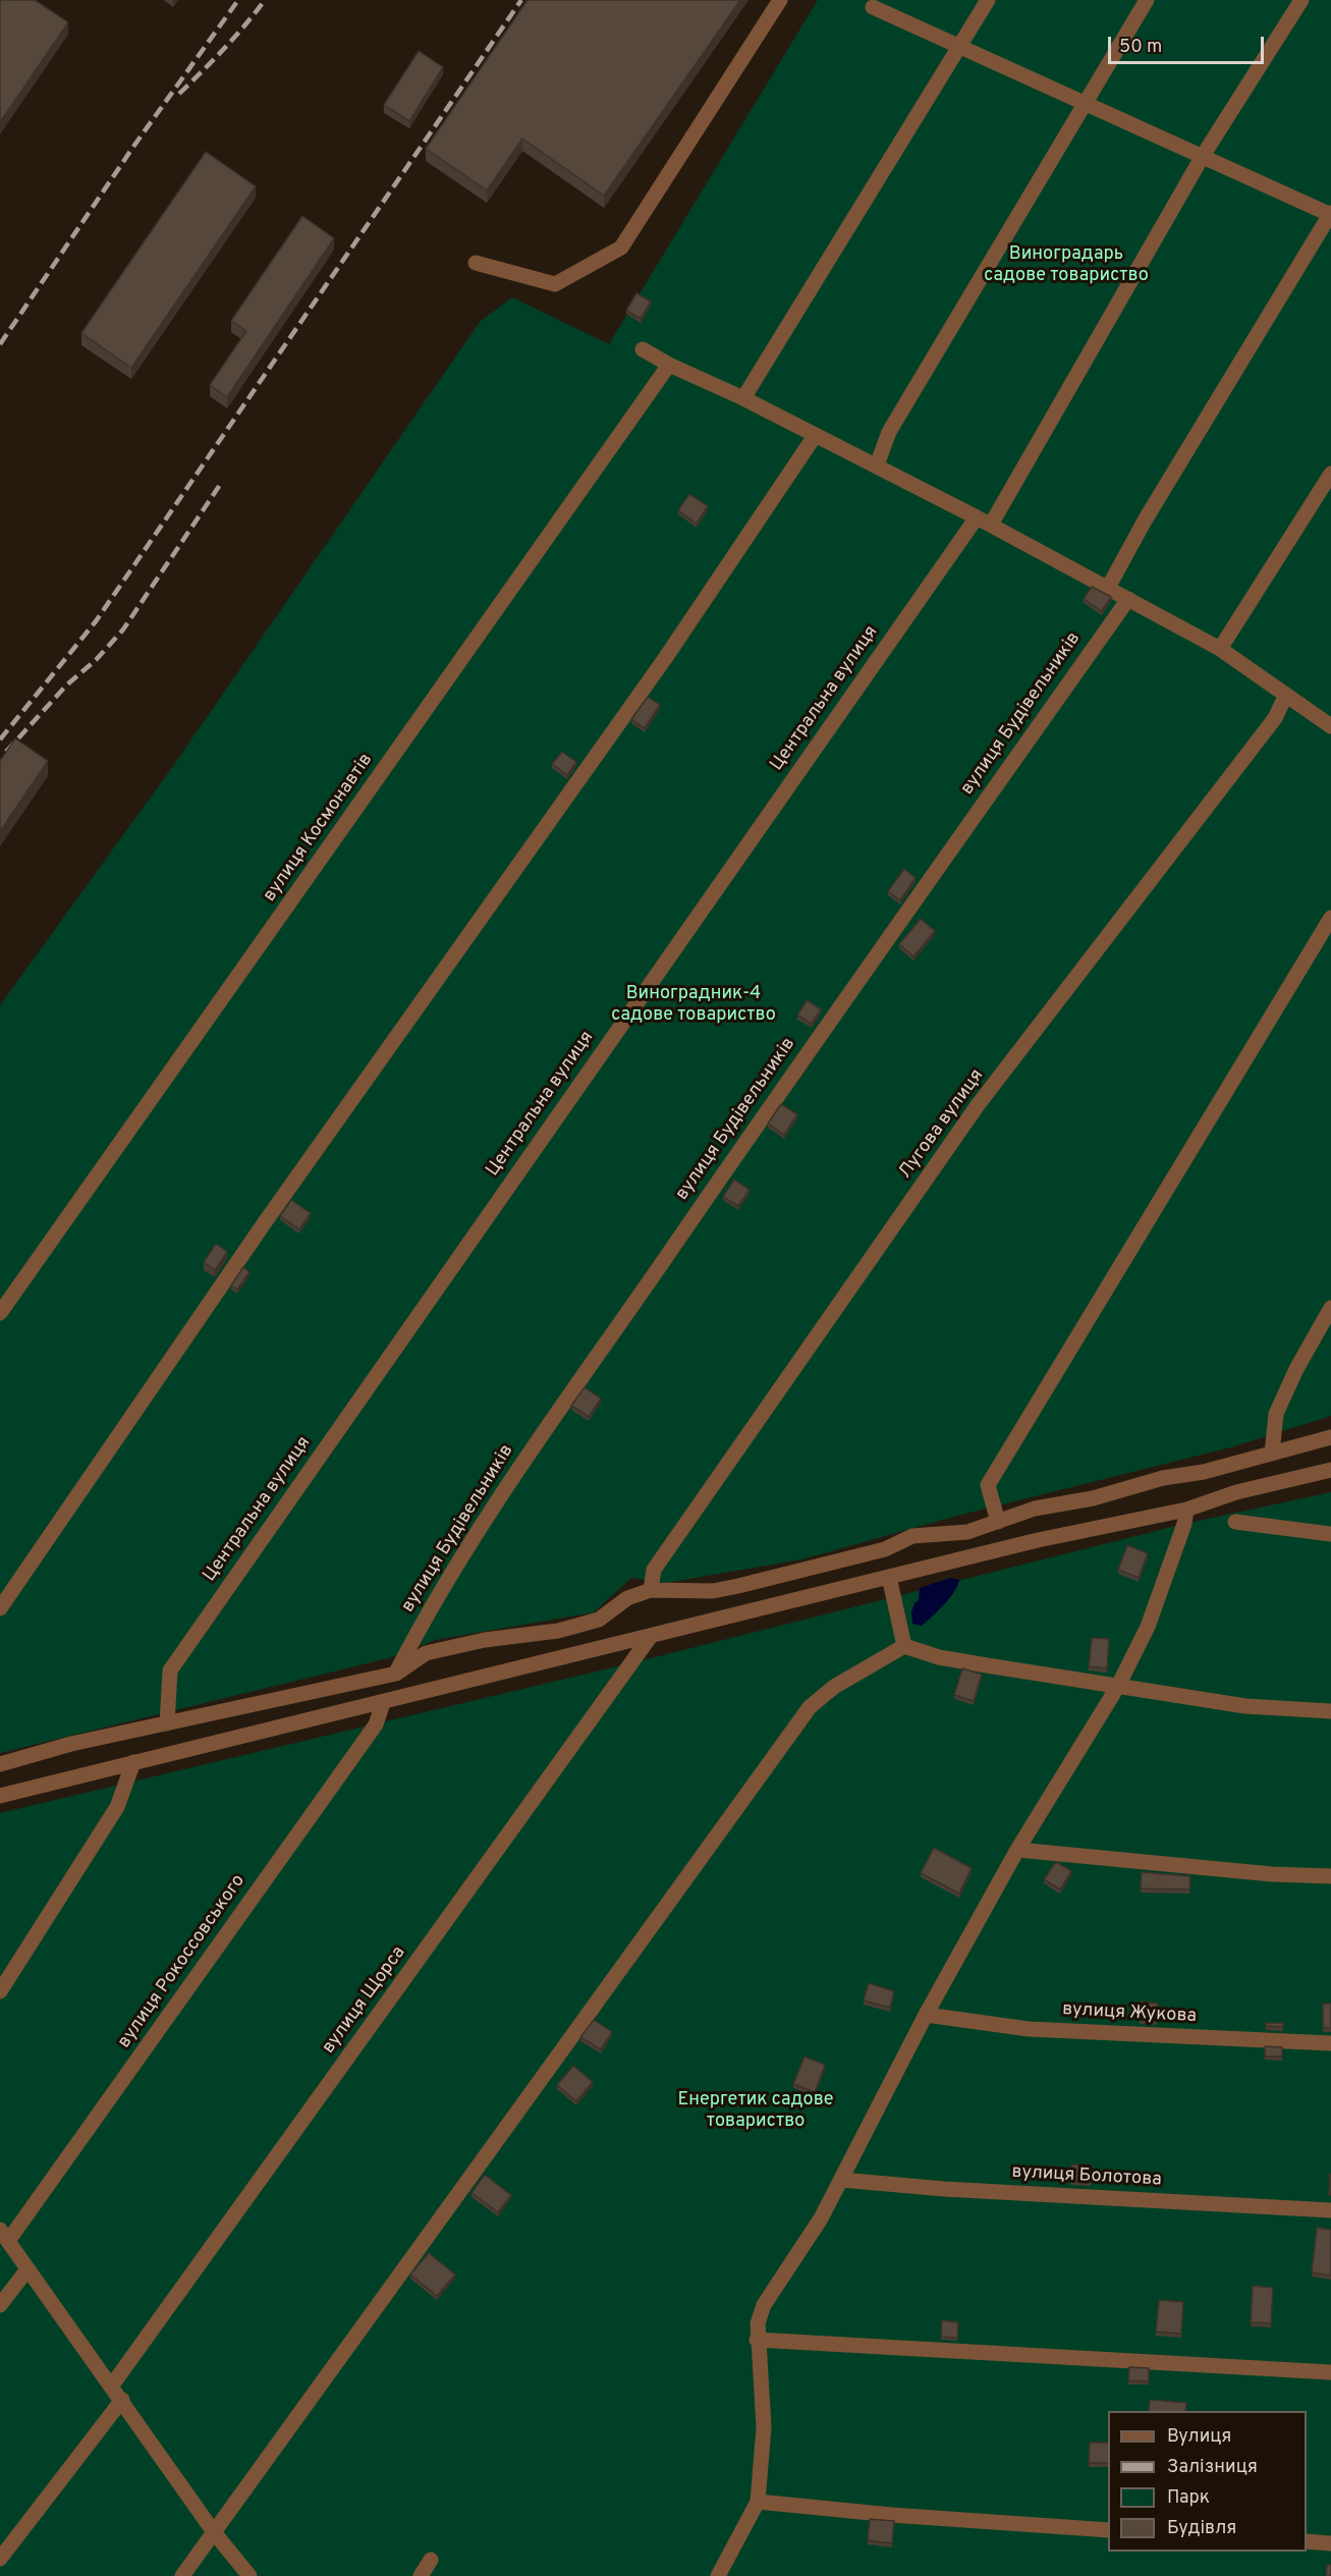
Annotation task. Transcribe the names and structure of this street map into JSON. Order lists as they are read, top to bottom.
{
  "streets": {
    "lane": [
      "Центральна вулиця",
      "вулиця Будівельників",
      "вулиця Космонавтів",
      "Лугова вулиця",
      "вулиця Рокоссовського",
      "вулиця Щорса",
      "вулиця Жукова",
      "вулиця Болотова"
    ]
  },
  "parks": ["Виноградарь садове товариство", "Виноградник-4 садове товариство", "Енергетик садове товариство"],
  "legend": [
    "Вулиця",
    "Залізниця",
    "Парк",
    "Будівля"
  ],
  "scale_bar": "50 m"
}
